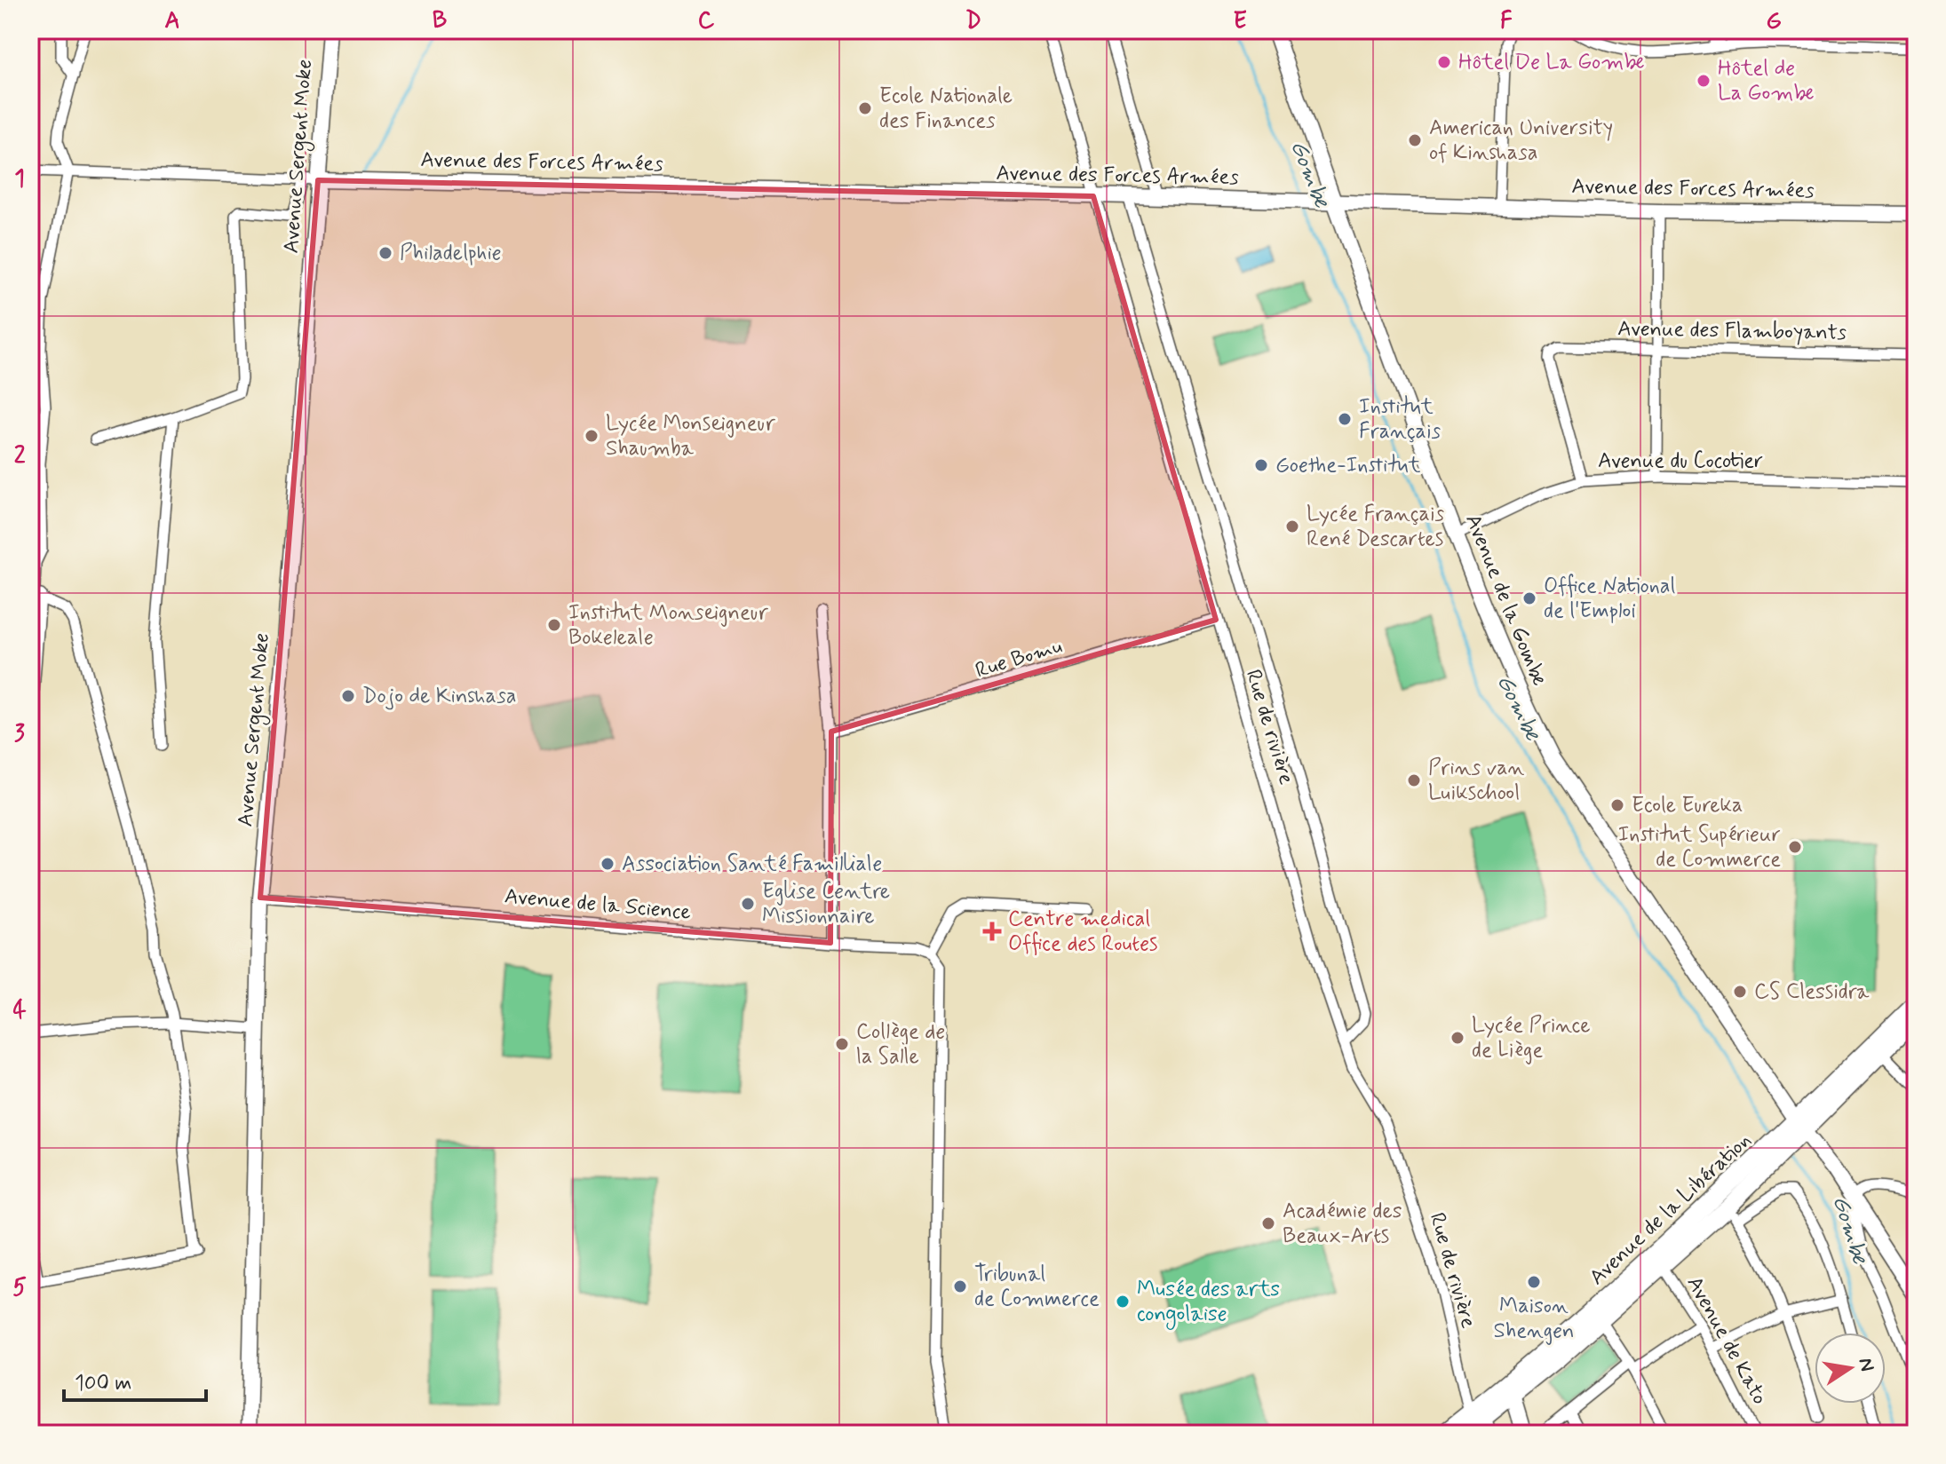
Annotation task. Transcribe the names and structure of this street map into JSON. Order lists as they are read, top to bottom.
{
  "streets": {
    "main road": ["Avenue de la Libération"],
    "street": [
      "Avenue Sergent Moke",
      "Avenue des Forces Armées",
      "Avenue des Flamboyants",
      "Avenue du Cocotier",
      "Avenue de la Gombe",
      "Rue Bomu",
      "Rue de rivière",
      "Avenue de la Science",
      "Avenue de Kato"
    ]
  },
  "crossings": [
    ["Avenue Sergent Moke", "Avenue des Forces Armées"],
    ["Avenue Sergent Moke", "Avenue de la Science"],
    ["Avenue des Forces Armées", "Avenue de la Gombe"],
    ["Avenue des Forces Armées", "Rue de rivière"],
    ["Avenue des Flamboyants", "Avenue du Cocotier"],
    ["Avenue du Cocotier", "Avenue de la Gombe"],
    ["Avenue de la Gombe", "Avenue de la Libération"],
    ["Rue Bomu", "Rue de rivière"],
    ["Rue de rivière", "Avenue de la Libération"],
    ["Avenue de la Libération", "Avenue de Kato"]
  ],
  "water": ["Gombe"],
  "places": {
    "other": [
      "Hôtel De La Gombe",
      "Hôtel de La Gombe",
      "Ecole Nationale des Finances",
      "American University of Kinshasa",
      "Philadelphie",
      "Institut Français",
      "Lycée Monseigneur Shaumba",
      "Goethe-Institut",
      "Lycée Français René Descartes",
      "Office National de l'Emploi",
      "Institut Monseigneur Bokeleale",
      "Dojo de Kinshasa",
      "Prins van Luikschool",
      "Ecole Eureka",
      "Institut Supérieur de Commerce",
      "Association Santé Familliale",
      "Eglise Centre Missionnaire",
      "CS Clessidra",
      "Lycée Prince de Liège",
      "Collège de la Salle",
      "Académie des Beaux-Arts",
      "Maison Shengen",
      "Tribunal de Commerce",
      "Musée des arts congolaise"
    ],
    "health": ["Centre medical Office des Routes"]
  },
  "scale_bar": "100 m",
  "north": "right",
  "grid": {
    "columns": [
      "A",
      "B",
      "C",
      "D",
      "E",
      "F",
      "G"
    ],
    "rows": [
      "1",
      "2",
      "3",
      "4",
      "5"
    ]
  }
}
